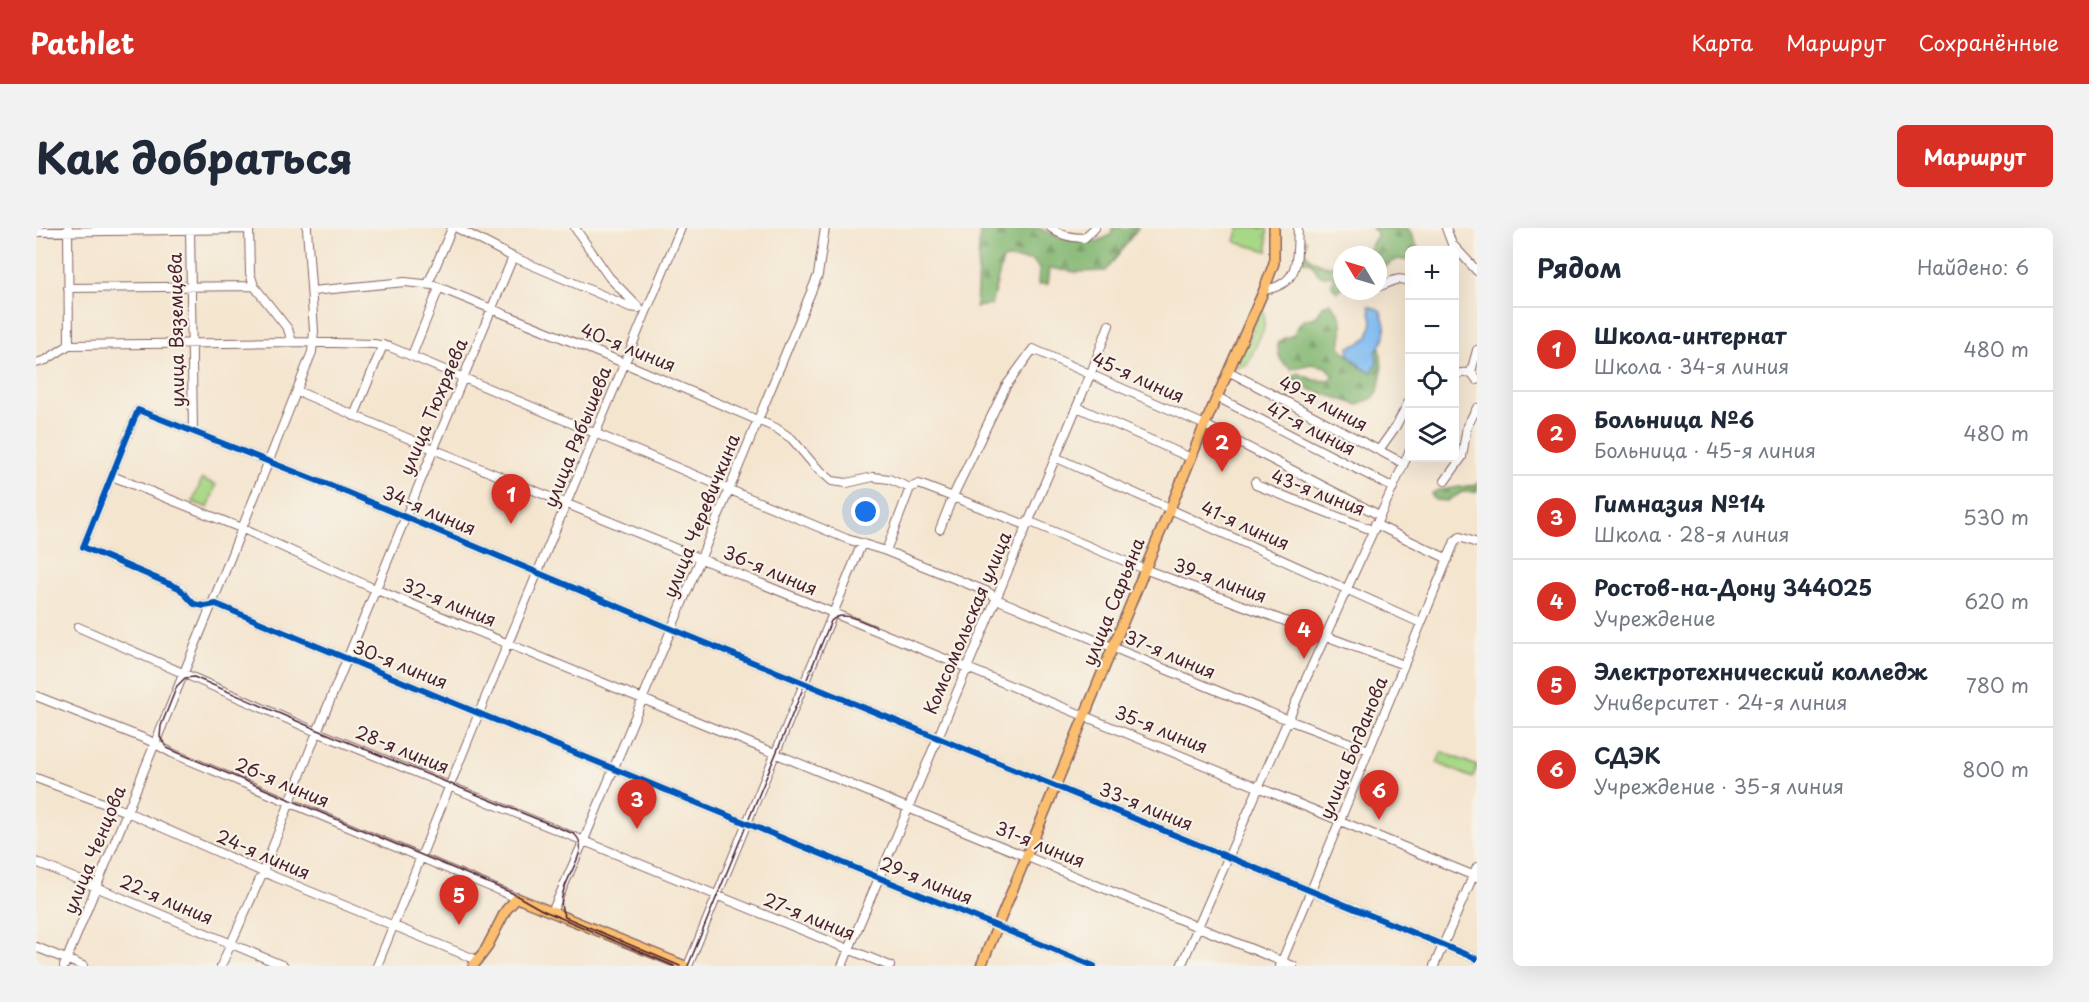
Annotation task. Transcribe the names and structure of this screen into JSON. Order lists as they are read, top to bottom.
{
  "streets": {
    "main road": ["улица Сарьяна"],
    "street": [
      "улица Вяземцева",
      "40-я линия",
      "45-я линия",
      "49-я линия",
      "улица Тюхряева",
      "47-я линия",
      "улица Рябышева",
      "43-я линия",
      "34-я линия",
      "улица Черевичкина",
      "41-я линия",
      "36-я линия",
      "39-я линия",
      "32-я линия",
      "Комсомольская улица",
      "37-я линия",
      "30-я линия",
      "35-я линия",
      "улица Богданова",
      "28-я линия",
      "26-я линия",
      "33-я линия",
      "31-я линия",
      "улица Ченцова",
      "24-я линия",
      "29-я линия",
      "22-я линия",
      "27-я линия"
    ]
  },
  "crossings": [
    ["улица Вяземцева", "34-я линия"],
    ["улица Вяземцева", "37-я линия"],
    ["40-я линия", "улица Тюхряева"],
    ["40-я линия", "улица Рябышева"],
    ["40-я линия", "улица Черевичкина"],
    ["40-я линия", "39-я линия"],
    ["40-я линия", "улица Ченцова"],
    ["45-я линия", "39-я линия"],
    ["45-я линия", "улица Сарьяна"],
    ["45-я линия", "Комсомольская улица"],
    ["49-я линия", "улица Сарьяна"],
    ["улица Тюхряева", "34-я линия"],
    ["улица Тюхряева", "36-я линия"],
    ["улица Тюхряева", "32-я линия"],
    ["улица Тюхряева", "37-я линия"],
    ["улица Тюхряева", "30-я линия"],
    ["улица Тюхряева", "28-я линия"],
    ["улица Тюхряева", "26-я линия"],
    ["улица Тюхряева", "24-я линия"],
    ["улица Тюхряева", "22-я линия"],
    ["47-я линия", "улица Сарьяна"],
    ["улица Рябышева", "34-я линия"],
    ["улица Рябышева", "36-я линия"],
    ["улица Рябышева", "32-я линия"],
    ["улица Рябышева", "37-я линия"],
    ["улица Рябышева", "30-я линия"],
    ["улица Рябышева", "28-я линия"],
    ["улица Рябышева", "26-я линия"],
    ["улица Рябышева", "24-я линия"],
    ["43-я линия", "улица Богданова"],
    ["34-я линия", "улица Черевичкина"],
    ["34-я линия", "32-я линия"],
    ["34-я линия", "30-я линия"],
    ["34-я линия", "33-я линия"],
    ["34-я линия", "улица Ченцова"],
    ["улица Черевичкина", "36-я линия"],
    ["улица Черевичкина", "32-я линия"],
    ["улица Черевичкина", "37-я линия"],
    ["улица Черевичкина", "30-я линия"],
    ["улица Черевичкина", "28-я линия"],
    ["41-я линия", "улица Сарьяна"],
    ["41-я линия", "Комсомольская улица"],
    ["41-я линия", "улица Богданова"],
    ["36-я линия", "35-я линия"],
    ["36-я линия", "улица Ченцова"],
    ["39-я линия", "улица Сарьяна"],
    ["39-я линия", "Комсомольская улица"],
    ["39-я линия", "улица Богданова"],
    ["улица Сарьяна", "37-я линия"],
    ["улица Сарьяна", "35-я линия"],
    ["улица Сарьяна", "33-я линия"],
    ["улица Сарьяна", "31-я линия"],
    ["улица Сарьяна", "29-я линия"],
    ["32-я линия", "30-я линия"],
    ["32-я линия", "31-я линия"],
    ["32-я линия", "улица Ченцова"],
    ["Комсомольская улица", "37-я линия"],
    ["Комсомольская улица", "35-я линия"],
    ["Комсомольская улица", "33-я линия"],
    ["Комсомольская улица", "31-я линия"],
    ["Комсомольская улица", "29-я линия"],
    ["Комсомольская улица", "27-я линия"],
    ["37-я линия", "улица Богданова"],
    ["37-я линия", "улица Ченцова"],
    ["30-я линия", "улица Ченцова"],
    ["30-я линия", "29-я линия"],
    ["35-я линия", "улица Богданова"],
    ["улица Богданова", "33-я линия"],
    ["улица Богданова", "31-я линия"],
    ["28-я линия", "улица Ченцова"],
    ["28-я линия", "27-я линия"],
    ["26-я линия", "улица Ченцова"],
    ["улица Ченцова", "24-я линия"],
    ["улица Ченцова", "22-я линия"]
  ],
  "north": "top left",
  "page": {
    "header": "Pathlet",
    "nav": ["Карта", "Маршрут", "Сохранённые"],
    "title": "Как добраться",
    "buttons": "Маршрут",
    "heading": ["Рядом", "Найдено: 6"],
    "map_buttons": ["+", "−"],
    "list": [
      {
        "mark": "1",
        "name": "Школа-интернат",
        "note": "Школа · 34-я линия",
        "value": "480 m"
      },
      {
        "mark": "2",
        "name": "Больница №6",
        "note": "Больница · 45-я линия",
        "value": "480 m"
      },
      {
        "mark": "3",
        "name": "Гимназия №14",
        "note": "Школа · 28-я линия",
        "value": "530 m"
      },
      {
        "mark": "4",
        "name": "Ростов-на-Дону 344025",
        "note": "Учреждение",
        "value": "620 m"
      },
      {
        "mark": "5",
        "name": "Электротехнический колледж",
        "note": "Университет · 24-я линия",
        "value": "780 m"
      },
      {
        "mark": "6",
        "name": "СДЭК",
        "note": "Учреждение · 35-я линия",
        "value": "800 m"
      }
    ],
    "pins": [
      "2",
      "1",
      "4",
      "6",
      "3",
      "5"
    ]
  }
}
